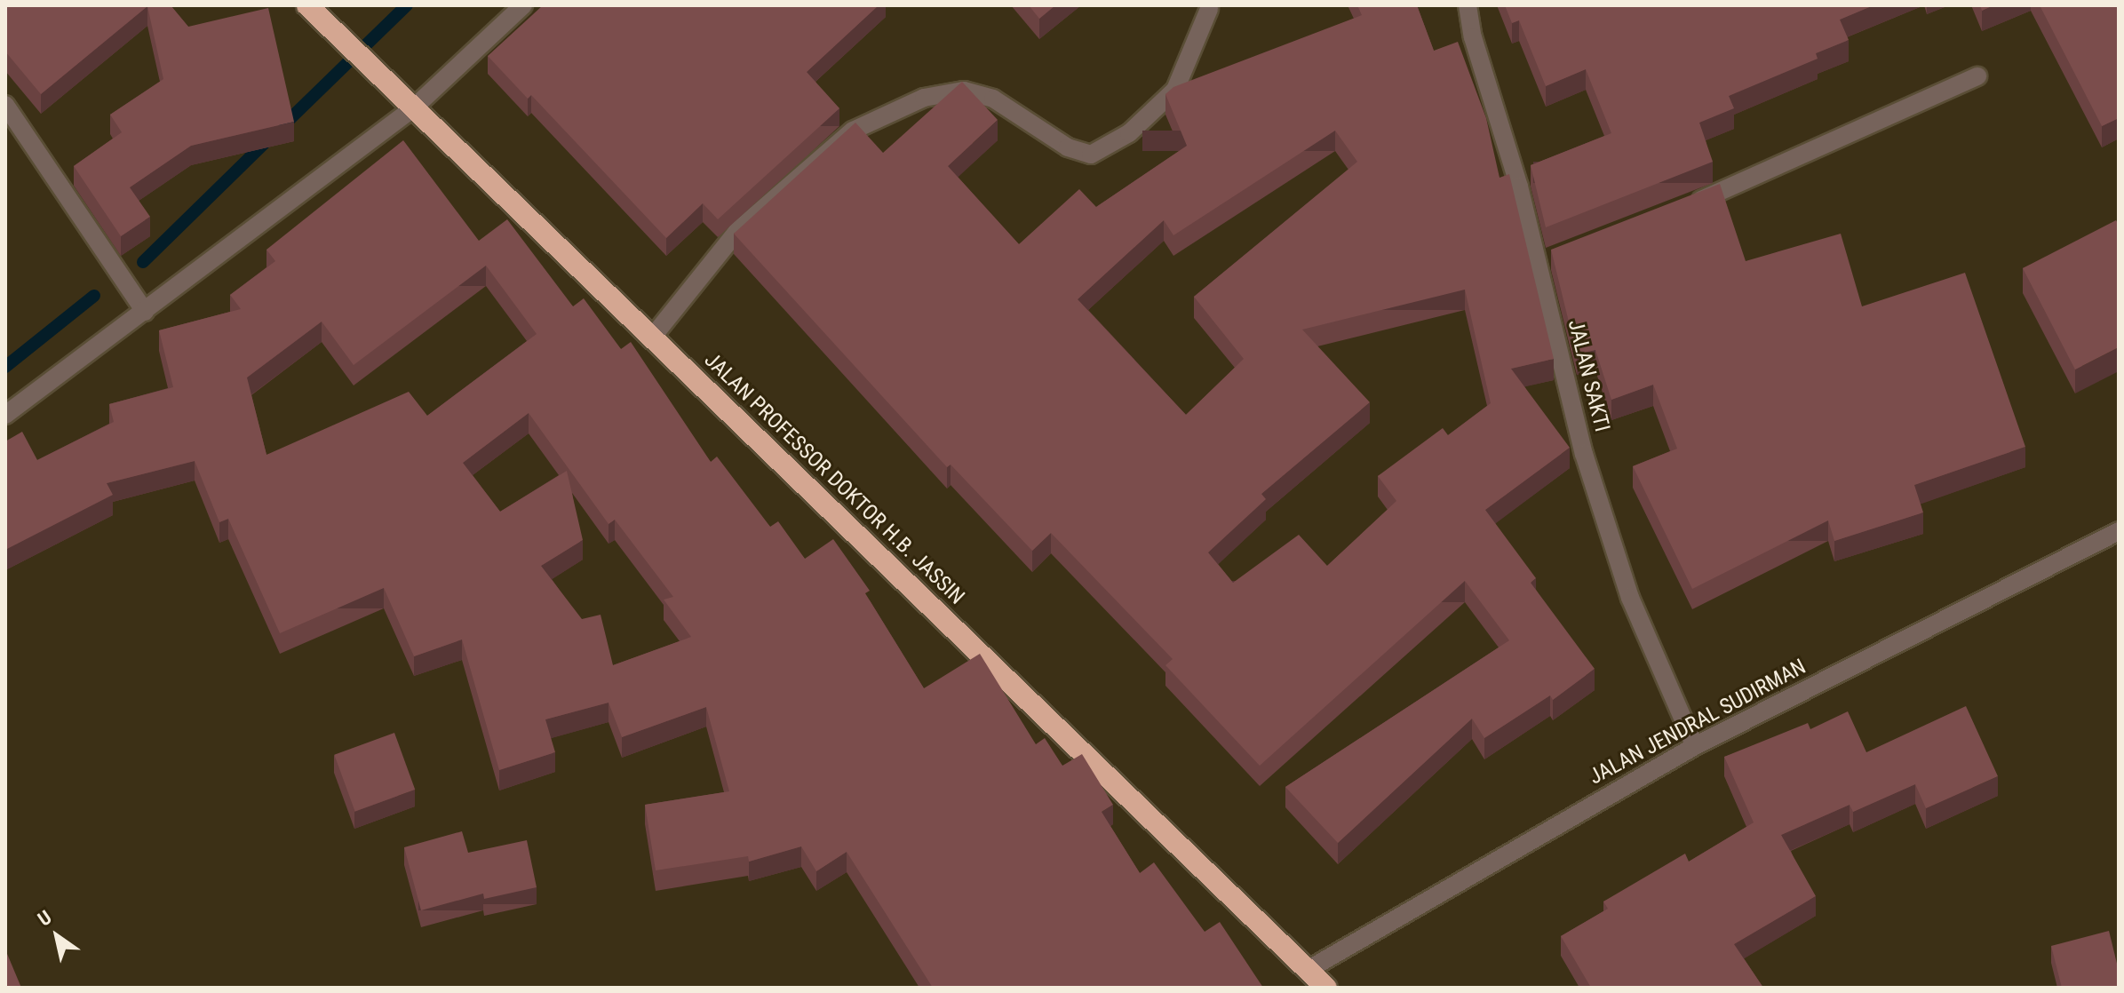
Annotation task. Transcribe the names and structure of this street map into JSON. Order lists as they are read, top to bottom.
{
  "streets": {
    "highway": ["JALAN PROFESSOR DOKTOR H.B. JASSIN"],
    "street": ["JALAN SAKTI", "JALAN JENDRAL SUDIRMAN"]
  },
  "crossings": [
    ["JALAN SAKTI", "JALAN JENDRAL SUDIRMAN"],
    ["JALAN PROFESSOR DOKTOR H.B. JASSIN", "JALAN JENDRAL SUDIRMAN"]
  ],
  "north": "top left"
}
